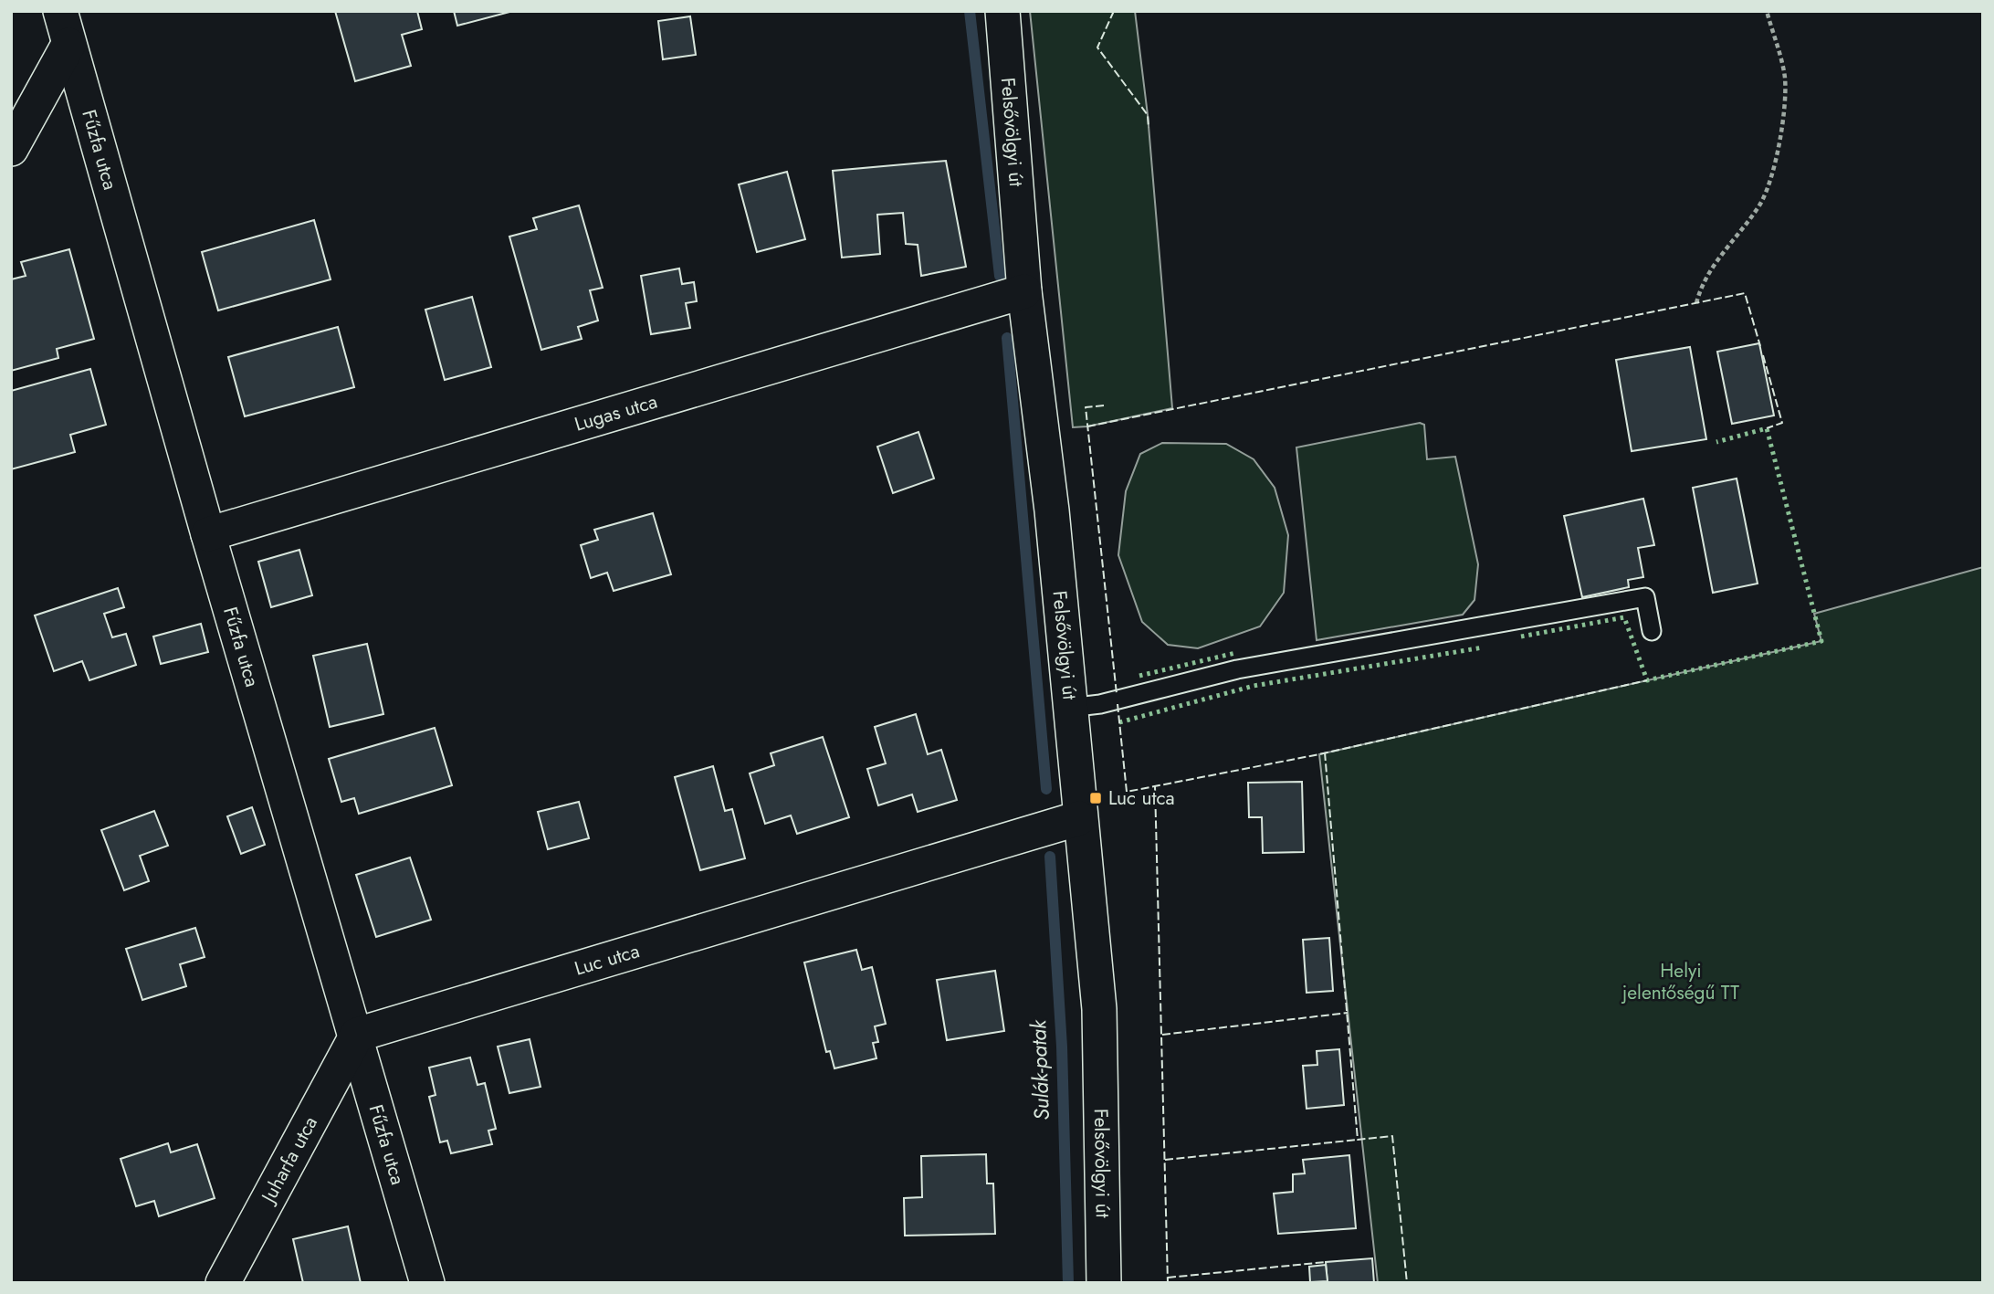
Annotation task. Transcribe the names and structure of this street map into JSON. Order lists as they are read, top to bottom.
{
  "streets": {
    "street": [
      "Felsővölgyi út",
      "Fűzfa utca",
      "Lugas utca",
      "Luc utca",
      "Juharfa utca"
    ]
  },
  "crossings": [
    ["Felsővölgyi út", "Lugas utca"],
    ["Felsővölgyi út", "Luc utca"],
    ["Fűzfa utca", "Lugas utca"],
    ["Fűzfa utca", "Luc utca"],
    ["Fűzfa utca", "Juharfa utca"],
    ["Luc utca", "Juharfa utca"]
  ],
  "water": ["Sulák-patak"],
  "parks": ["Helyi jelentőségű TT"],
  "places": {
    "transit": ["Luc utca"]
  }
}
